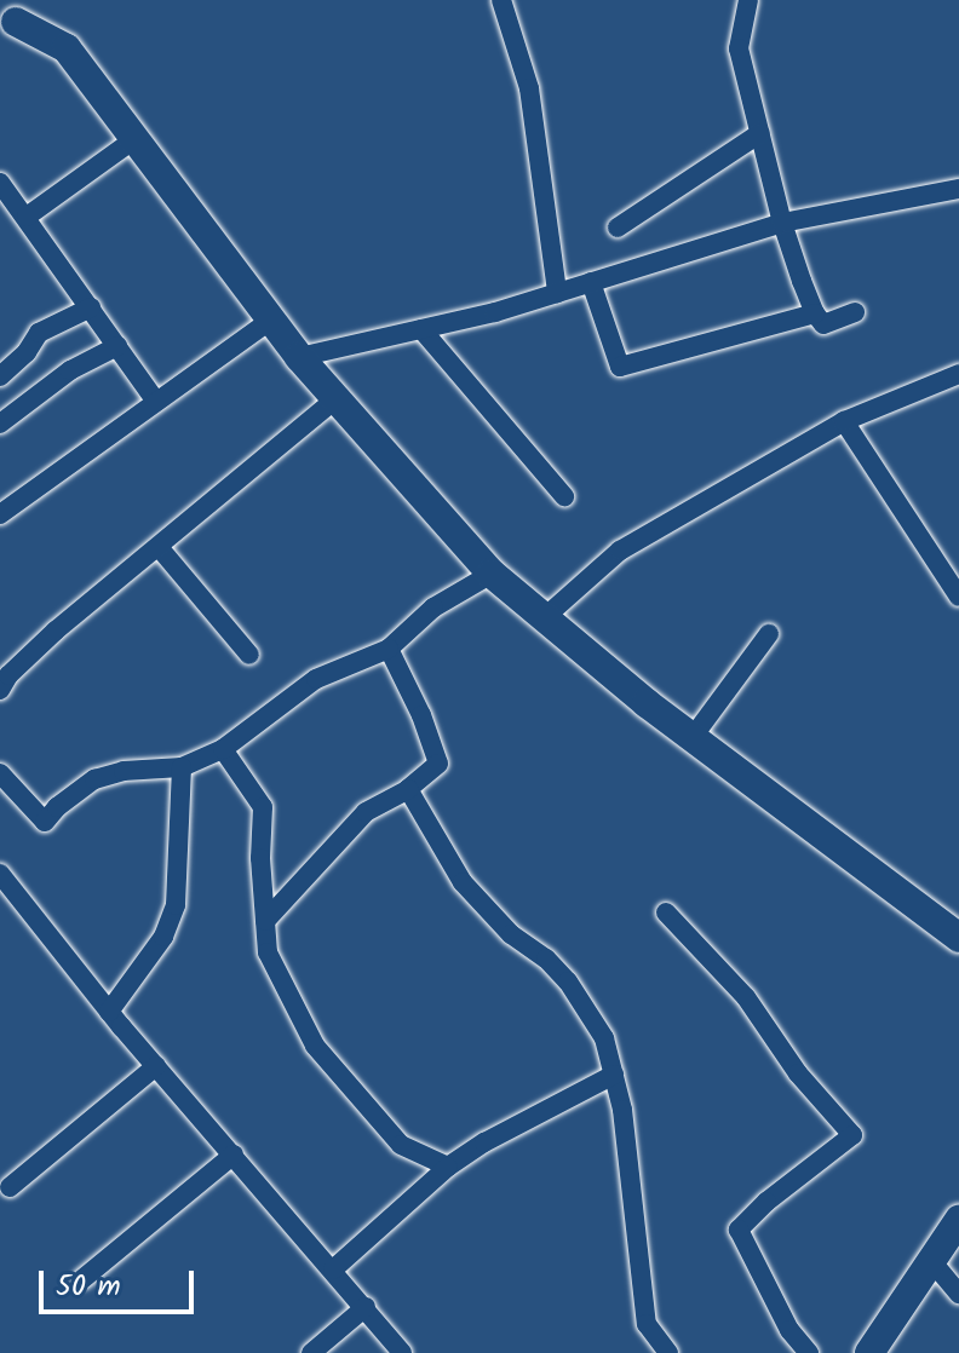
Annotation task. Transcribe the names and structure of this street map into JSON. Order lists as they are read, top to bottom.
{
  "scale_bar": "50 m"
}
